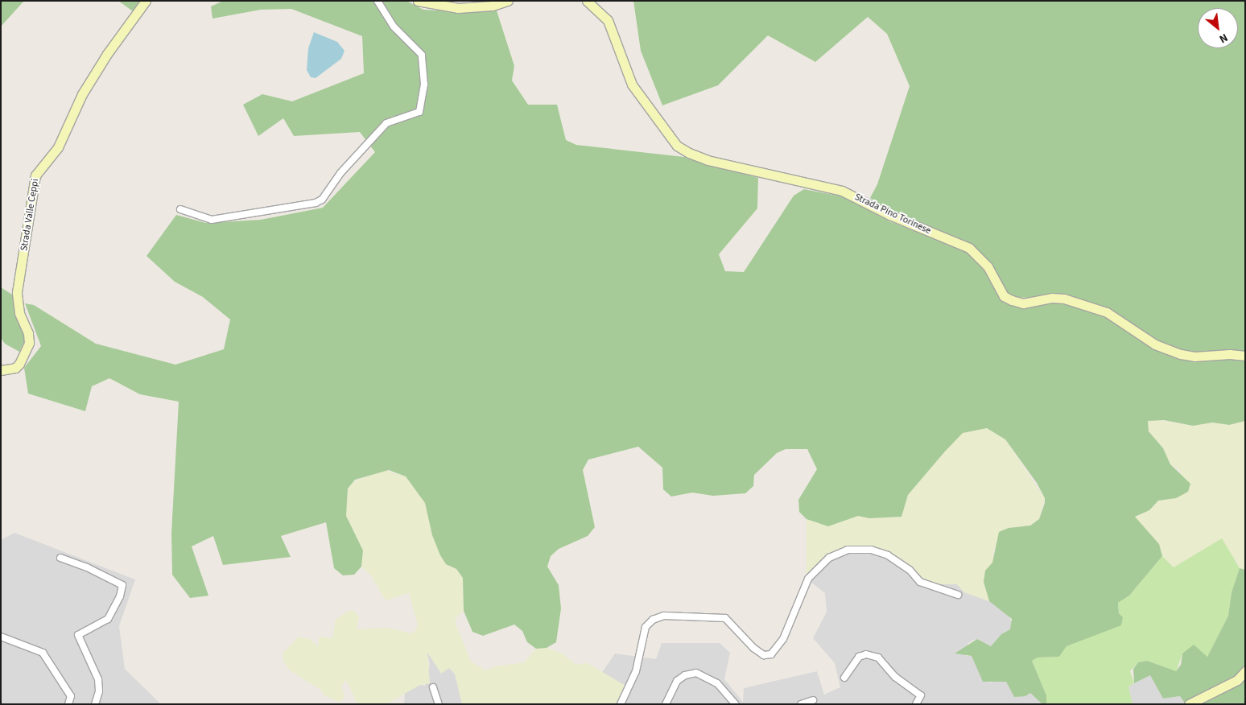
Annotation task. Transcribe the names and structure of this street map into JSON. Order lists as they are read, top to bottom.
{
  "streets": {
    "street": ["Strada Pino Torinese", "Strada Valle Ceppi"]
  },
  "north": "bottom right"
}
